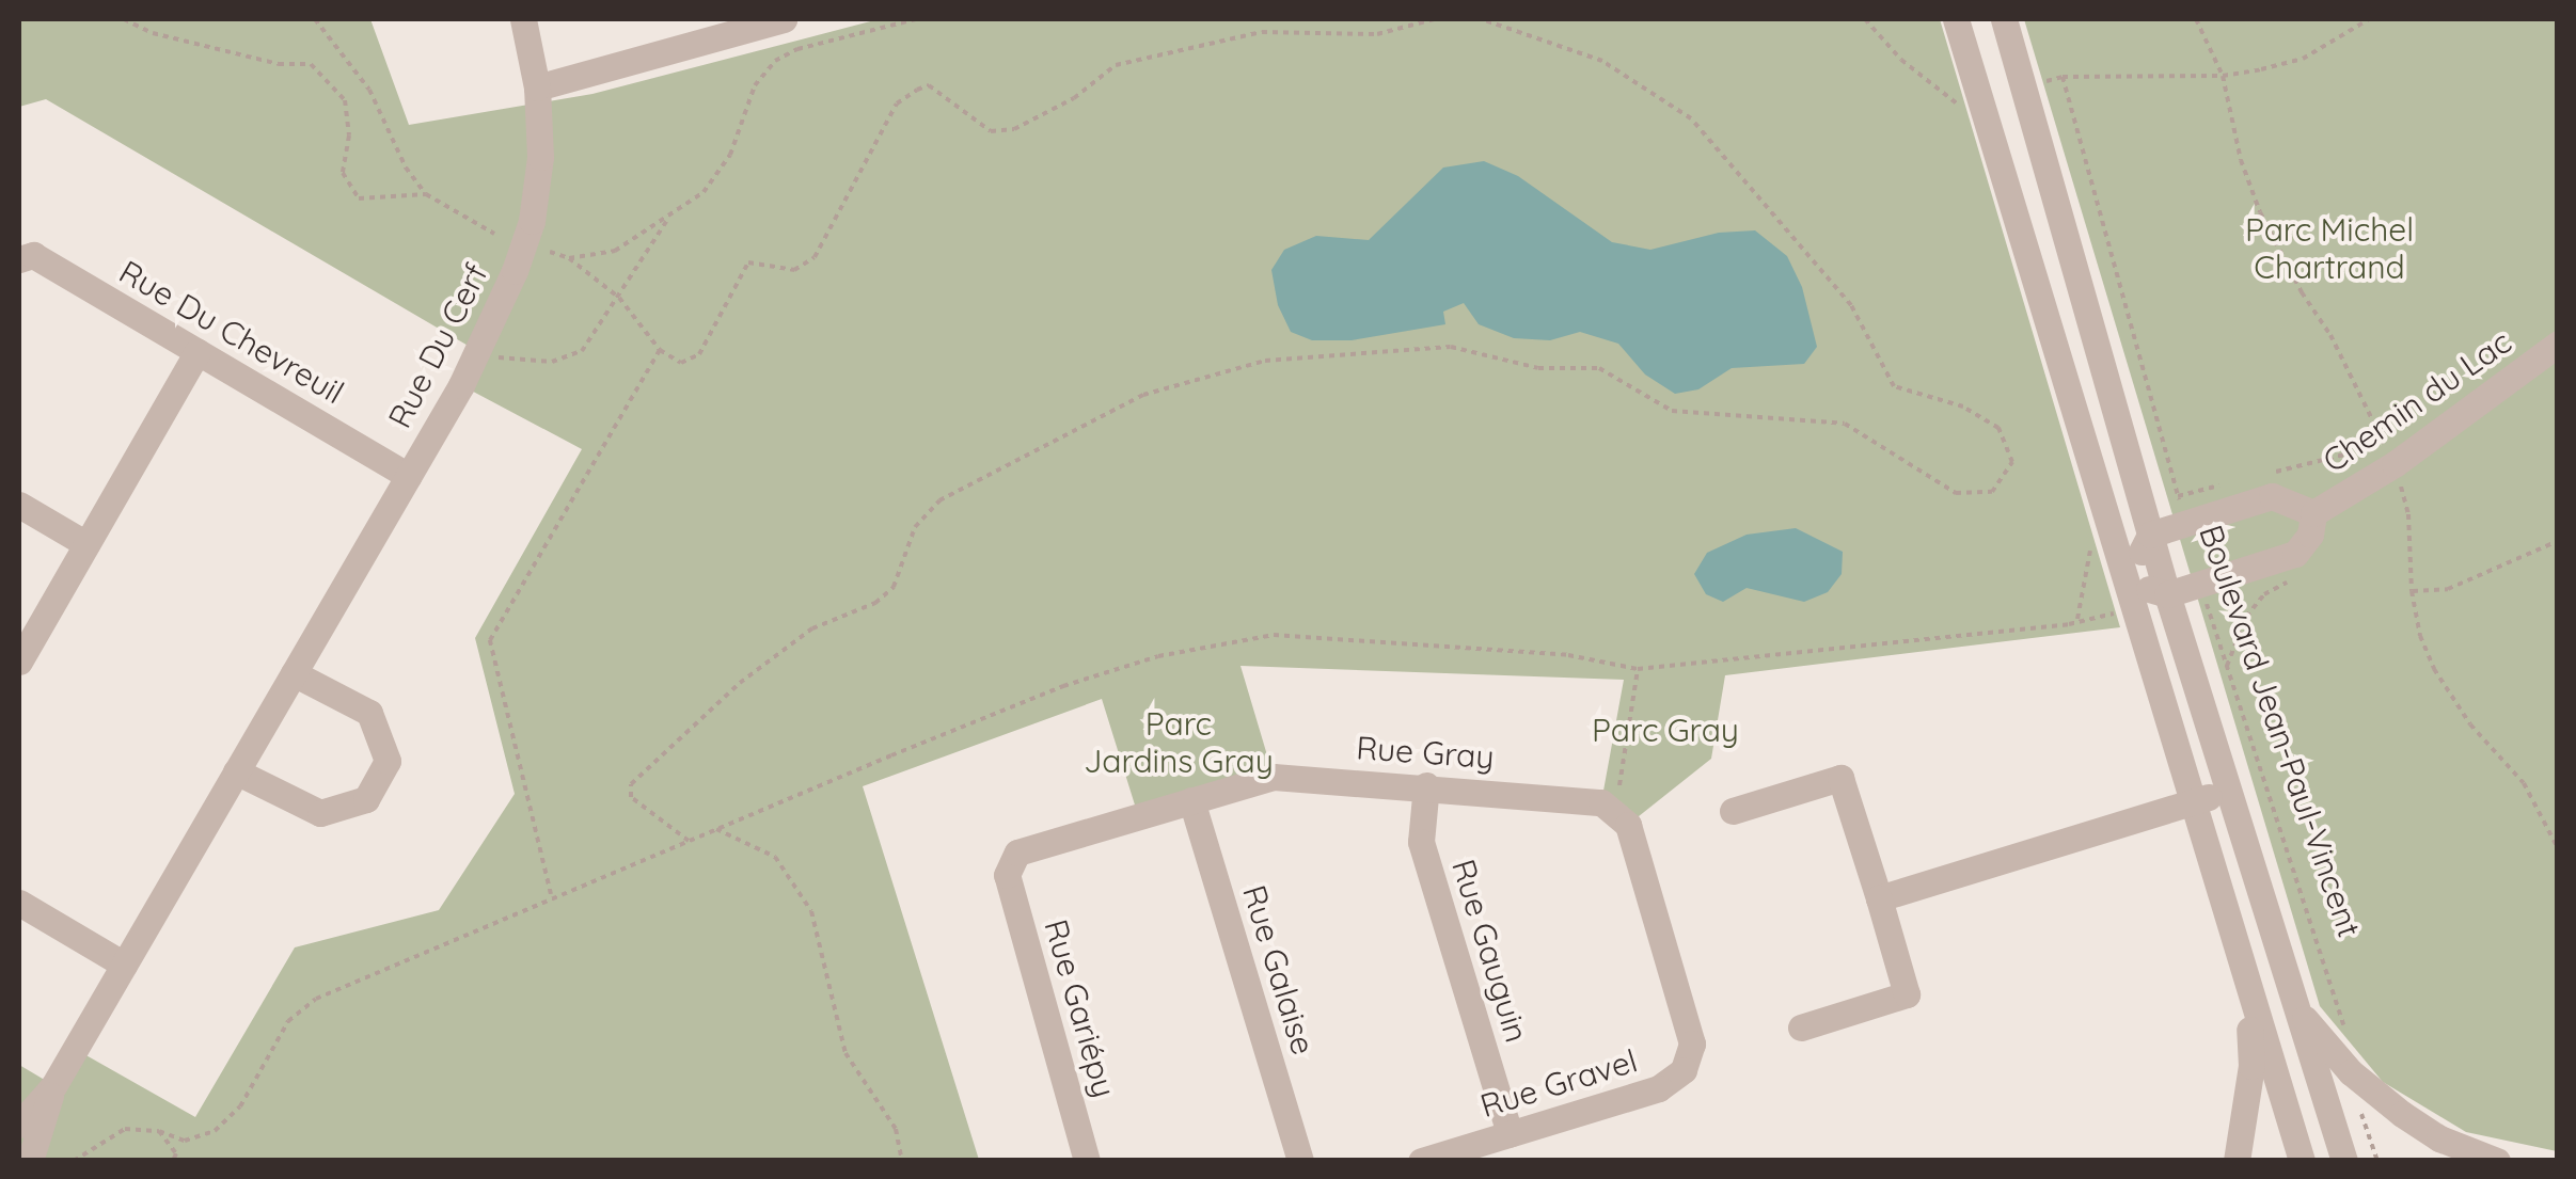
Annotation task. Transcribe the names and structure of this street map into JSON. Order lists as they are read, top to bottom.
{
  "streets": {
    "street": [
      "Rue Du Chevreuil",
      "Rue Du Cerf",
      "Chemin du Lac",
      "Boulevard Jean-Paul-Vincent",
      "Rue Gray",
      "Rue Gauguin",
      "Rue Galaise",
      "Rue Gariépy",
      "Rue Gravel"
    ]
  },
  "crossings": [
    ["Rue Du Chevreuil", "Rue Du Cerf"],
    ["Chemin du Lac", "Boulevard Jean-Paul-Vincent"],
    ["Rue Gray", "Rue Gauguin"],
    ["Rue Gray", "Rue Galaise"],
    ["Rue Gray", "Rue Gariépy"],
    ["Rue Gray", "Rue Gravel"],
    ["Rue Gauguin", "Rue Gravel"]
  ],
  "parks": ["Parc Michel Chartrand", "Parc Jardins Gray", "Parc Gray"]
}
